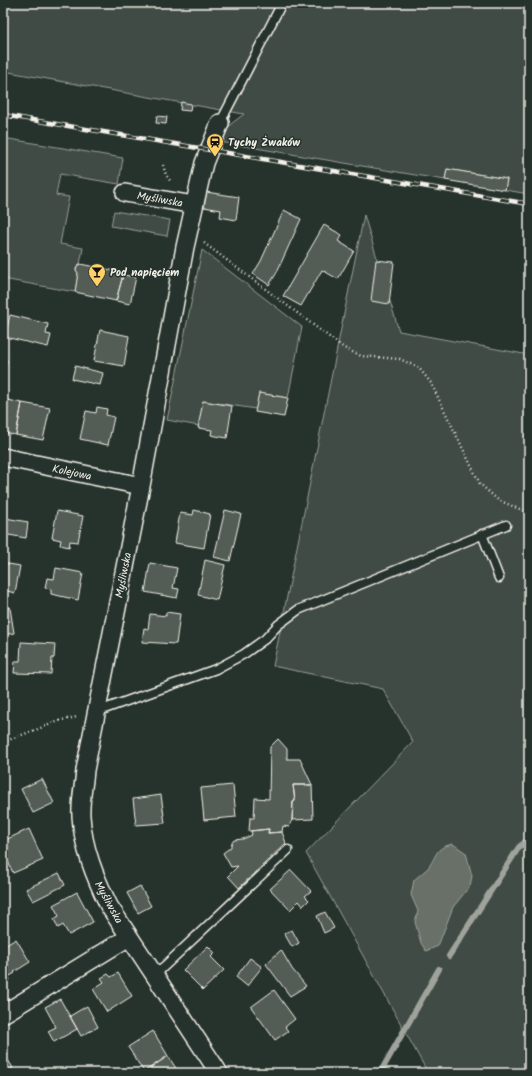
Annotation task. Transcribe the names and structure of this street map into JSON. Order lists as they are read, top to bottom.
{
  "streets": {
    "street": ["Myśliwska", "Kolejowa"]
  },
  "crossings": [
    ["Myśliwska", "Kolejowa"]
  ],
  "places": {
    "station": ["Tychy Żwaków"],
    "bar": ["Pod napięciem"]
  }
}
